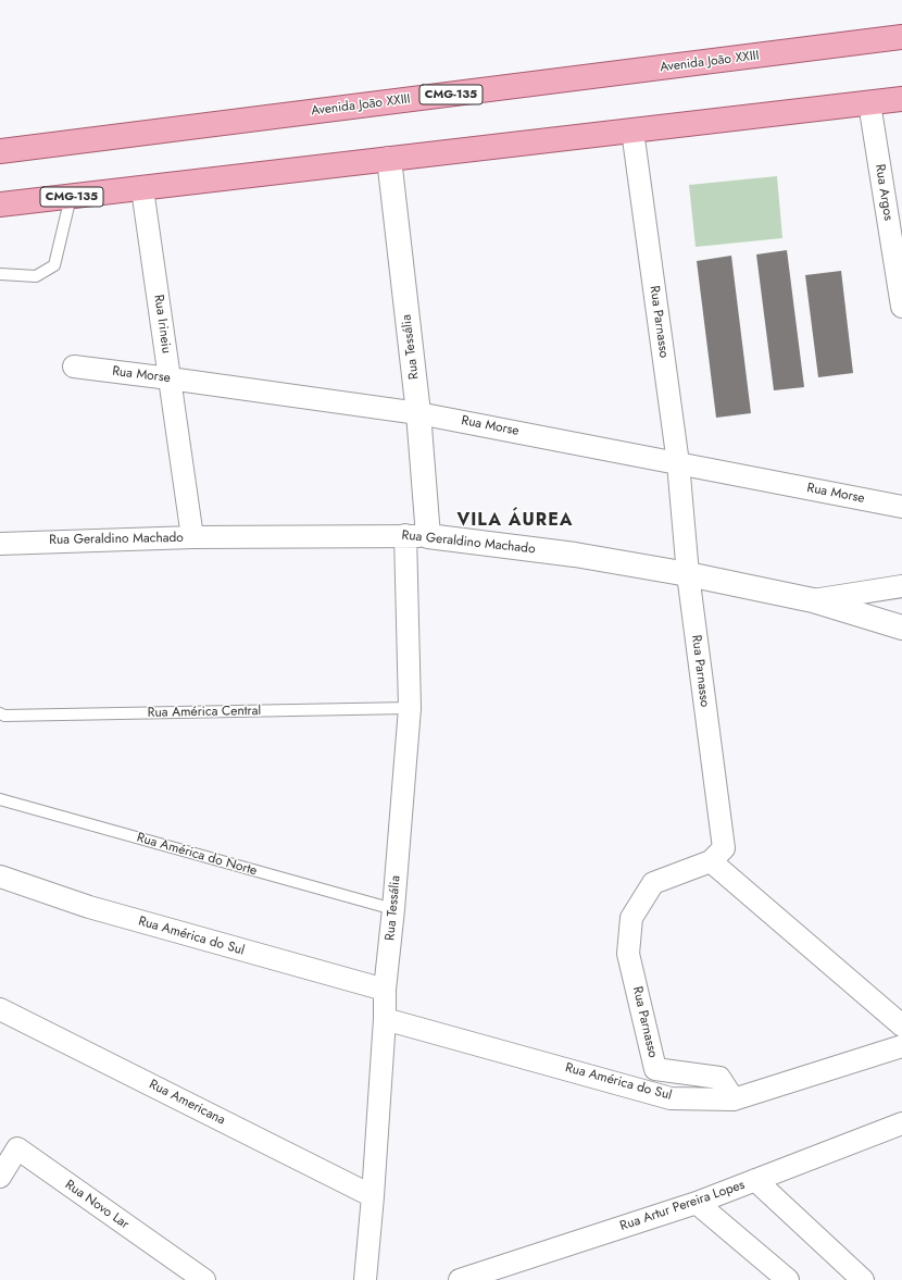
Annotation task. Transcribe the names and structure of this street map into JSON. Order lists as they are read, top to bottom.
{
  "streets": {
    "main road": ["Avenida João XXIII", "CMG-135"],
    "street": [
      "Rua Argos",
      "Rua Parnasso",
      "Rua Irineiu",
      "Rua Tessália",
      "Rua Morse",
      "Rua Geraldino Machado",
      "Rua América do Sul",
      "Rua Americana",
      "Rua Novo Lar",
      "Rua Artur Pereira Lopes"
    ],
    "lane": ["Rua América Central", "Rua América do Norte"]
  },
  "crossings": [
    ["CMG-135", "Rua Argos"],
    ["CMG-135", "Rua Parnasso"],
    ["CMG-135", "Rua Irineiu"],
    ["CMG-135", "Rua Tessália"],
    ["Rua Parnasso", "Rua Morse"],
    ["Rua Parnasso", "Rua Geraldino Machado"],
    ["Rua Parnasso", "Rua América do Sul"],
    ["Rua Irineiu", "Rua Morse"],
    ["Rua Irineiu", "Rua Geraldino Machado"],
    ["Rua Tessália", "Rua Morse"],
    ["Rua Tessália", "Rua Geraldino Machado"],
    ["Rua Tessália", "Rua América Central"],
    ["Rua Tessália", "Rua América do Norte"],
    ["Rua Tessália", "Rua América do Sul"],
    ["Rua Tessália", "Rua Americana"]
  ],
  "districts": ["VILA ÁUREA"]
}
